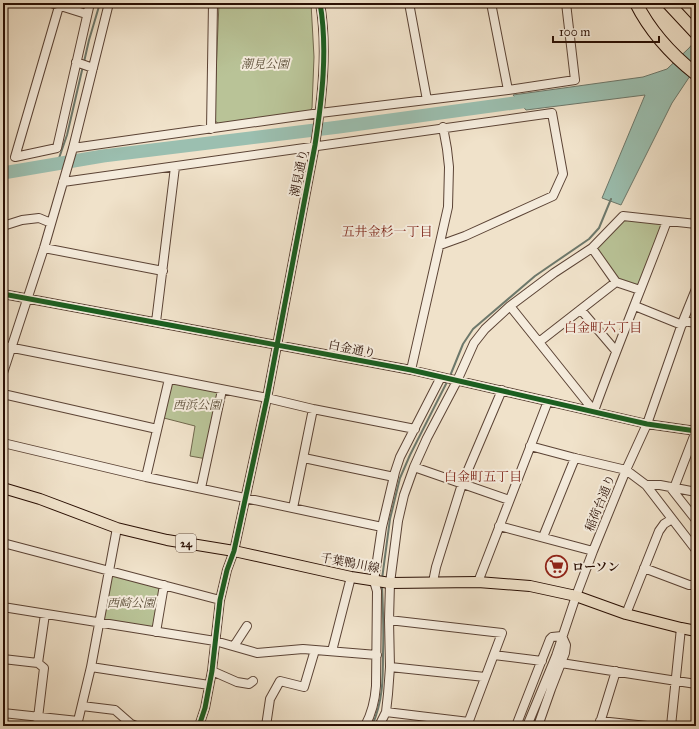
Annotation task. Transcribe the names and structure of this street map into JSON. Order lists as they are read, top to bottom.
{
  "streets": {
    "main road": ["24", "千葉鴨川線"],
    "street": ["潮見通り", "白金通り", "稲荷台通り"]
  },
  "crossings": [
    ["潮見通り", "白金通り"],
    ["潮見通り", "千葉鴨川線"],
    ["白金通り", "稲荷台通り"],
    ["稲荷台通り", "千葉鴨川線"]
  ],
  "districts": ["五井金杉一丁目", "白金町六丁目", "白金町五丁目"],
  "parks": ["潮見公園", "西浜公園", "西崎公園"],
  "places": {
    "supermarket": ["ローソン"]
  },
  "scale_bar": "100 m"
}
